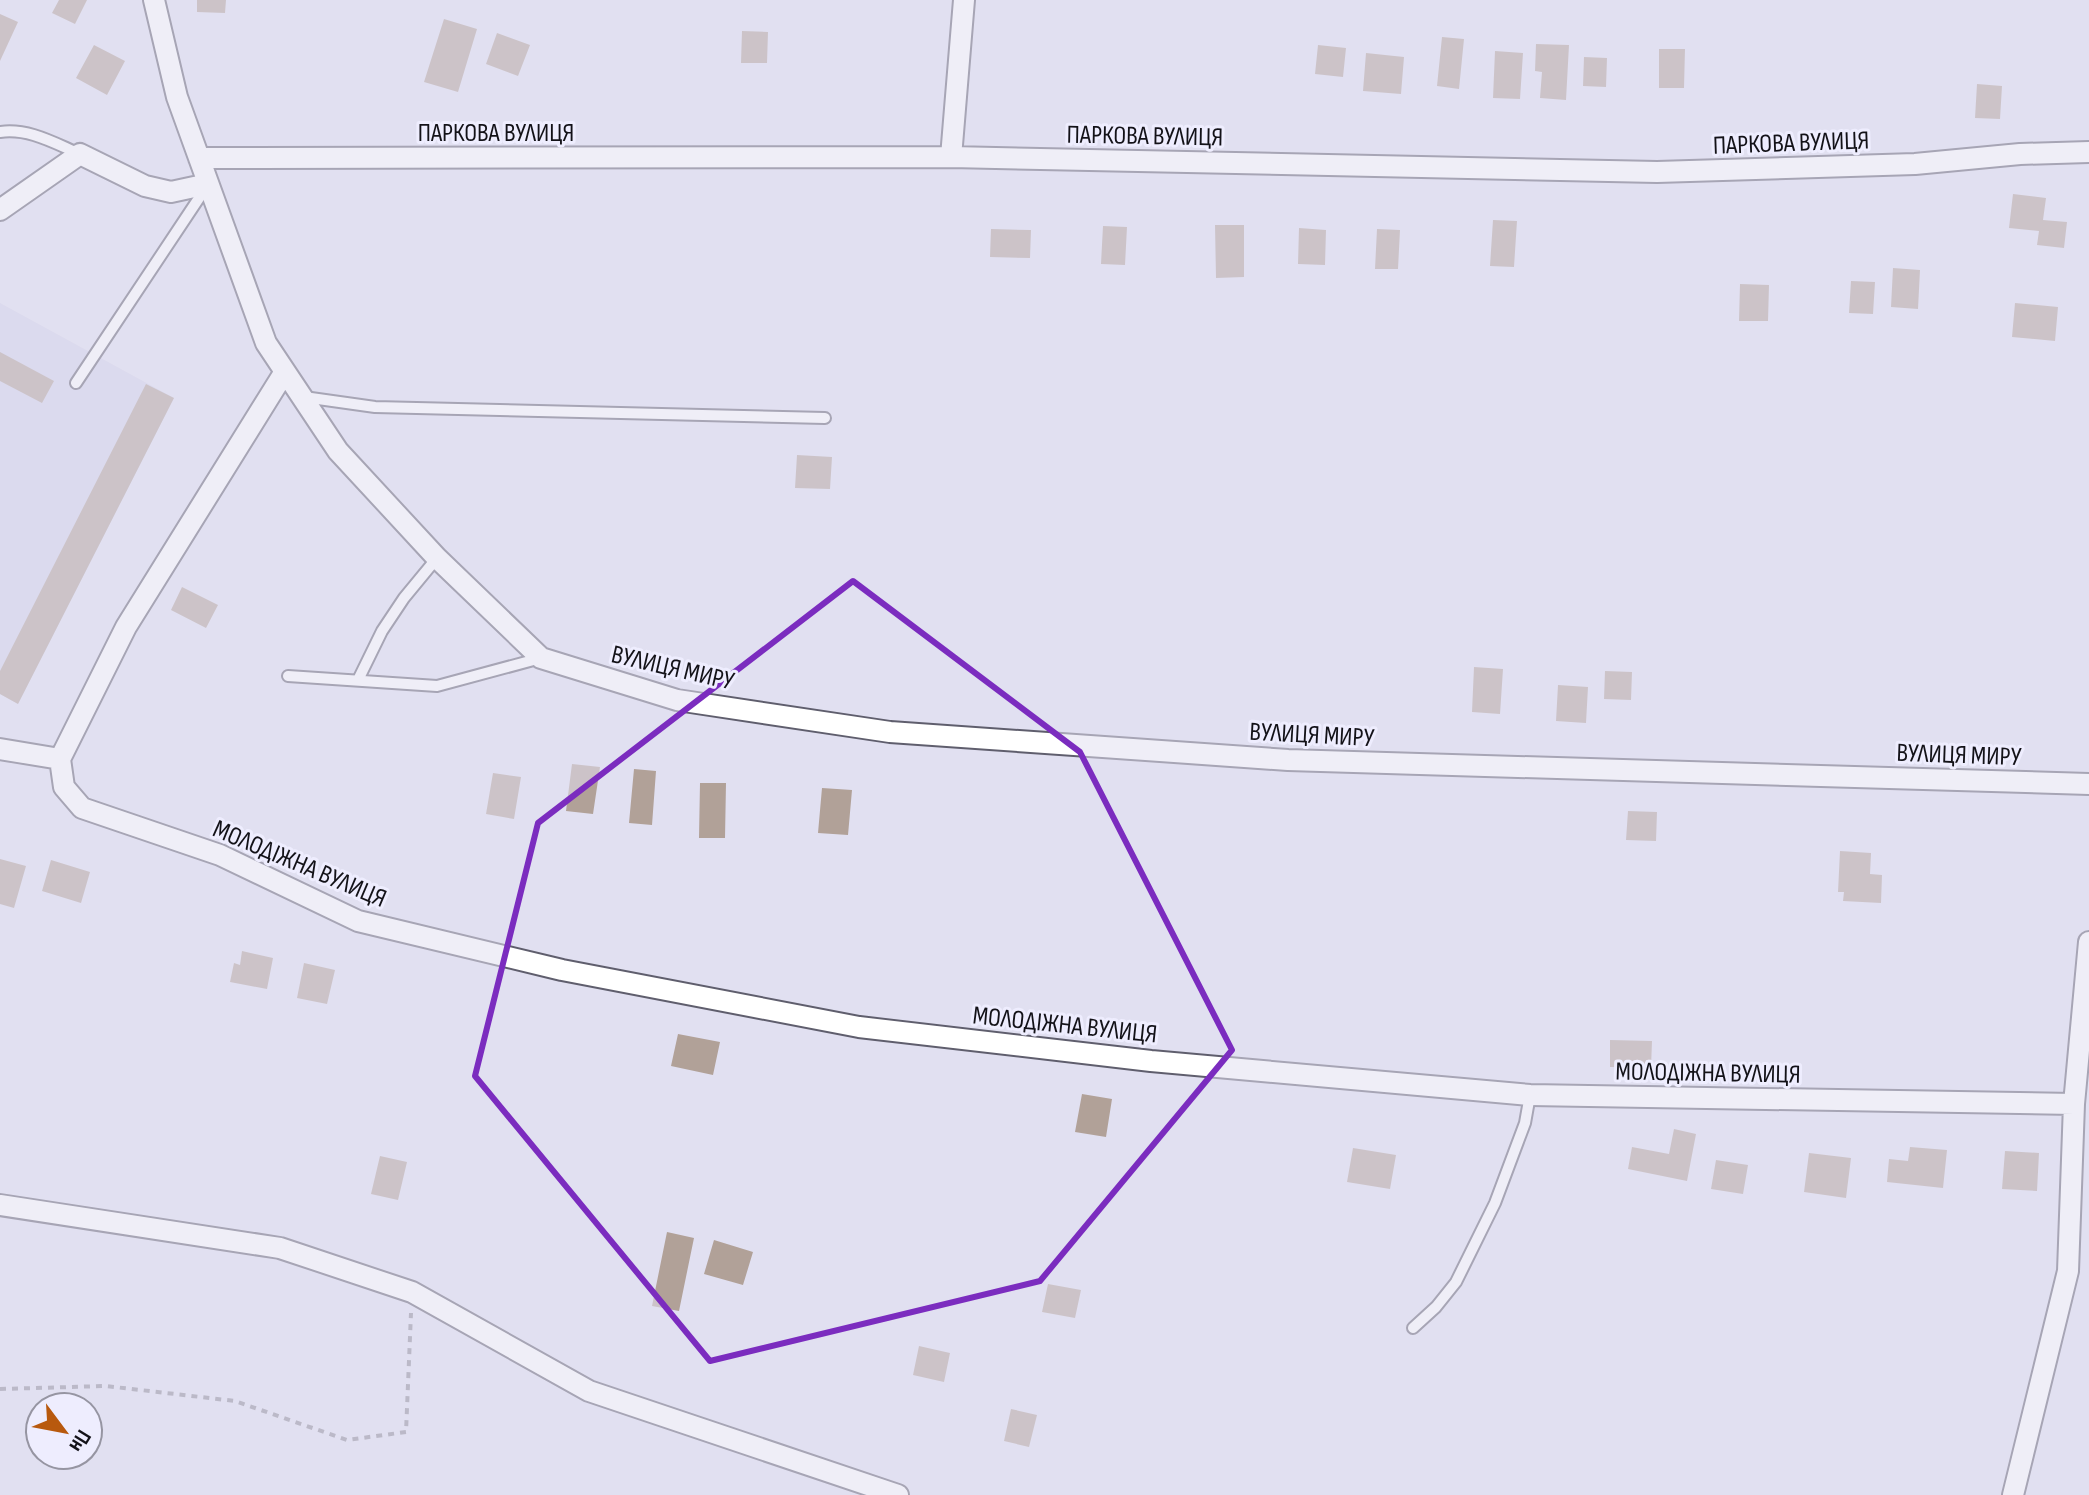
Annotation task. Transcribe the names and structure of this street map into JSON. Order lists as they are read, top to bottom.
{
  "streets": {
    "street": ["ПАРКОВА ВУЛИЦЯ", "ВУЛИЦЯ МИРУ", "МОЛОДІЖНА ВУЛИЦЯ"]
  },
  "north": "bottom right"
}
